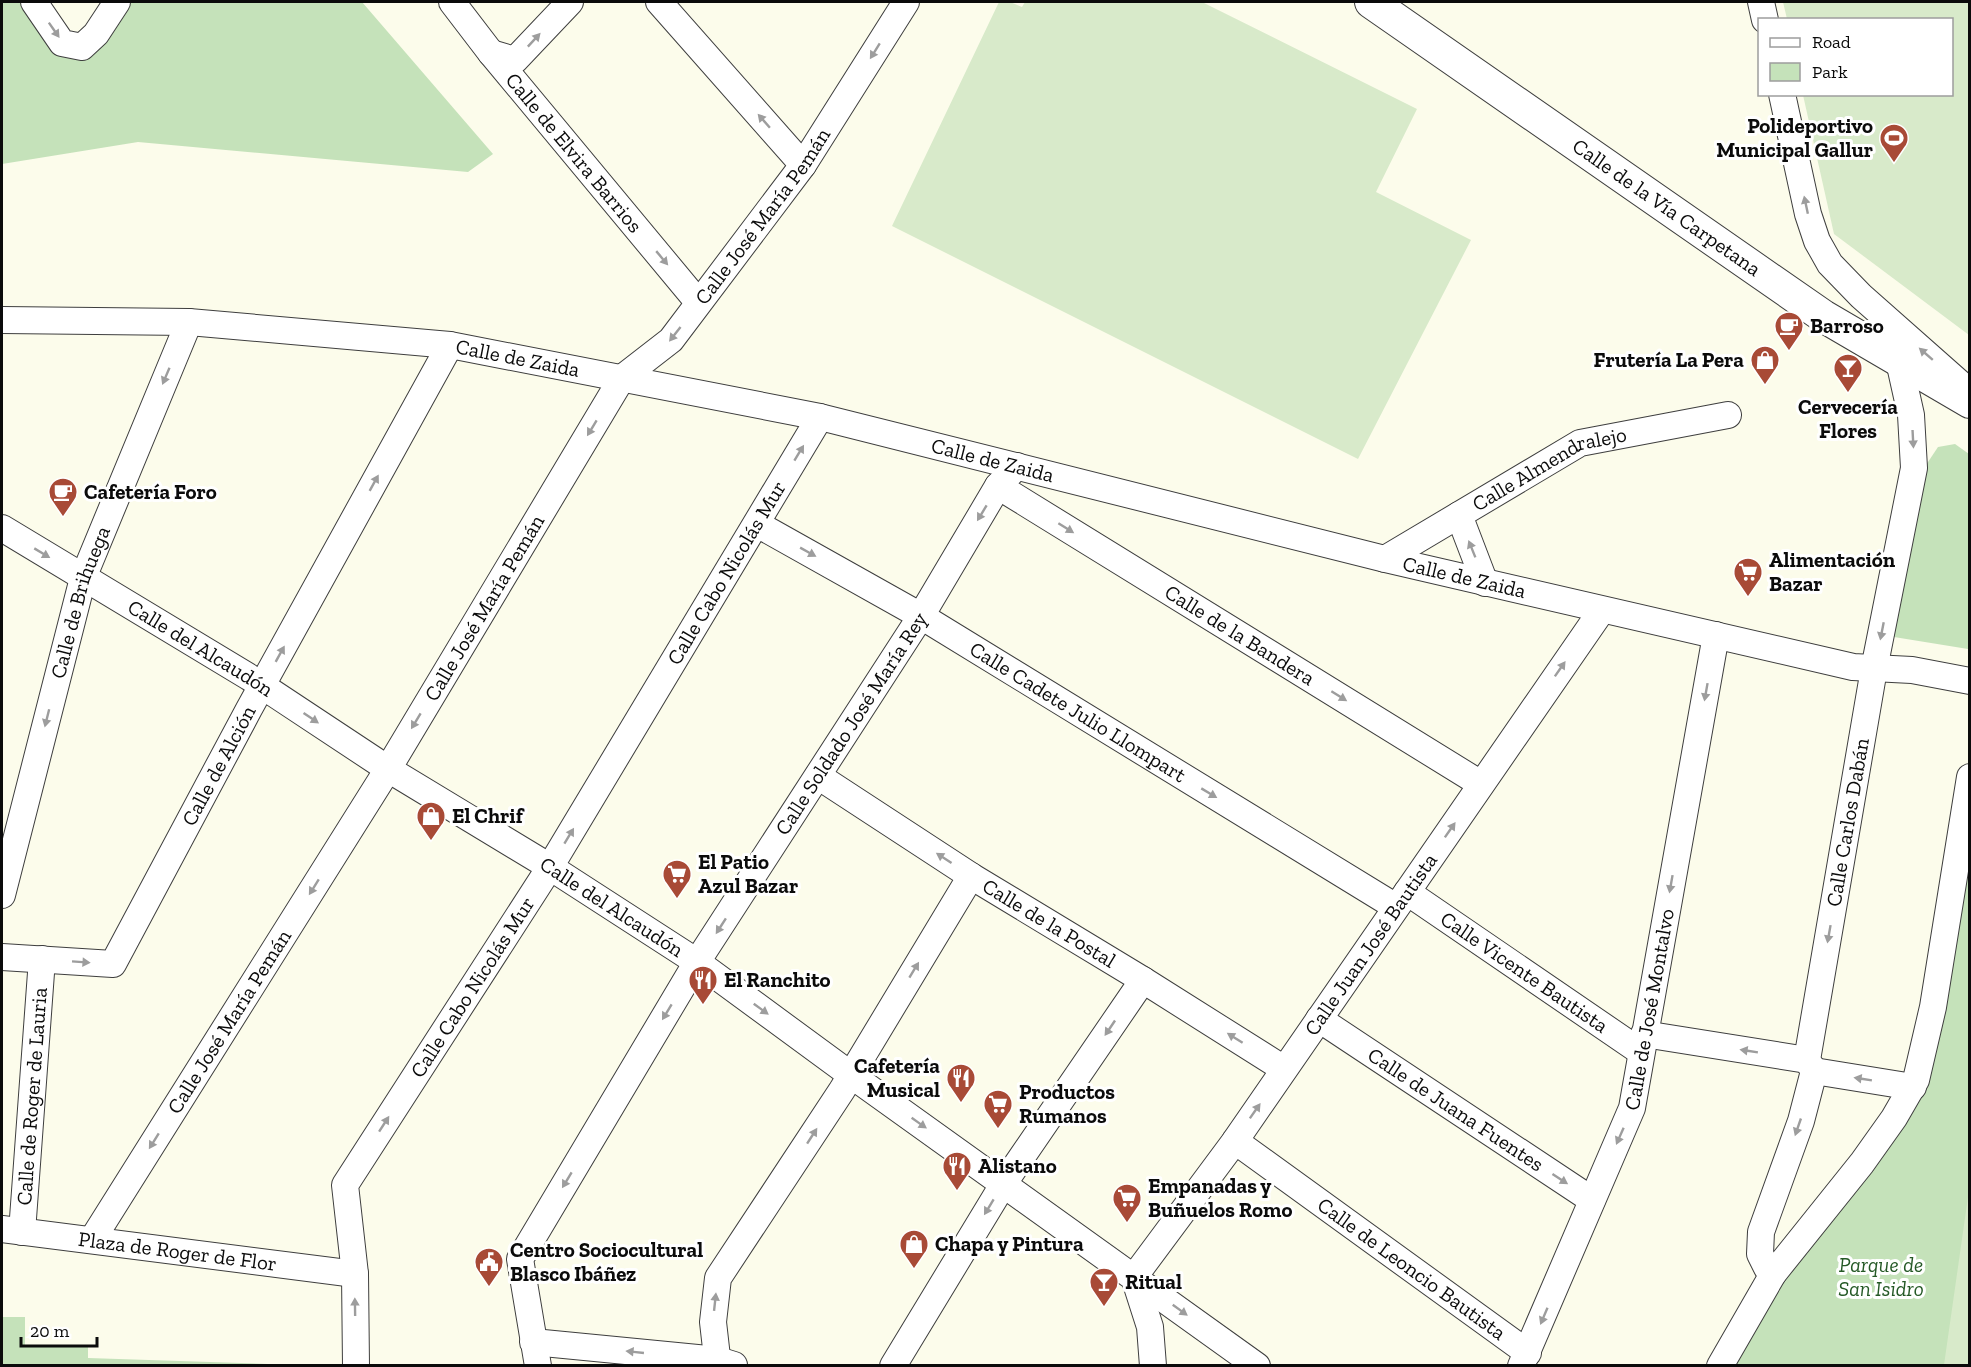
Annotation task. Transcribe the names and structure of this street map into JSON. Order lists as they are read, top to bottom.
{
  "streets": {
    "street": [
      "Calle de Elvira Barrios",
      "Calle de la Vía Carpetana",
      "Calle José María Pemán",
      "Calle de Zaida",
      "Calle Almendralejo",
      "Calle Cabo Nicolás Mur",
      "Calle de Brihuega",
      "Calle de la Bandera",
      "Calle del Alcaudón",
      "Calle Cadete Julio Llompart",
      "Calle Soldado José María Rey",
      "Calle de Alción",
      "Calle Carlos Dabán",
      "Calle de la Postal",
      "Calle Juan José Bautista",
      "Calle Vicente Bautista",
      "Calle de José Montalvo",
      "Calle de Roger de Lauria",
      "Calle de Juana Fuentes",
      "Plaza de Roger de Flor",
      "Calle de Leoncio Bautista"
    ]
  },
  "crossings": [
    ["Calle de Elvira Barrios", "Calle José María Pemán"],
    ["Calle de la Vía Carpetana", "Calle Carlos Dabán"],
    ["Calle José María Pemán", "Calle de Zaida"],
    ["Calle José María Pemán", "Calle del Alcaudón"],
    ["Calle José María Pemán", "Plaza de Roger de Flor"],
    ["Calle de Zaida", "Calle Almendralejo"],
    ["Calle de Zaida", "Calle Cabo Nicolás Mur"],
    ["Calle de Zaida", "Calle de Brihuega"],
    ["Calle de Zaida", "Calle Soldado José María Rey"],
    ["Calle de Zaida", "Calle de Alción"],
    ["Calle de Zaida", "Calle Carlos Dabán"],
    ["Calle de Zaida", "Calle Juan José Bautista"],
    ["Calle de Zaida", "Calle de José Montalvo"],
    ["Calle Cabo Nicolás Mur", "Calle del Alcaudón"],
    ["Calle Cabo Nicolás Mur", "Calle Cadete Julio Llompart"],
    ["Calle Cabo Nicolás Mur", "Plaza de Roger de Flor"],
    ["Calle de Brihuega", "Calle del Alcaudón"],
    ["Calle de la Bandera", "Calle Soldado José María Rey"],
    ["Calle de la Bandera", "Calle Juan José Bautista"],
    ["Calle del Alcaudón", "Calle Soldado José María Rey"],
    ["Calle del Alcaudón", "Calle de Alción"],
    ["Calle del Alcaudón", "Calle Juan José Bautista"],
    ["Calle Cadete Julio Llompart", "Calle Soldado José María Rey"],
    ["Calle Cadete Julio Llompart", "Calle Juan José Bautista"],
    ["Calle Cadete Julio Llompart", "Calle Vicente Bautista"],
    ["Calle Soldado José María Rey", "Calle de la Postal"],
    ["Calle de Alción", "Calle de Roger de Lauria"],
    ["Calle de la Postal", "Calle Juan José Bautista"],
    ["Calle Juan José Bautista", "Calle Vicente Bautista"],
    ["Calle Juan José Bautista", "Calle de Juana Fuentes"],
    ["Calle Juan José Bautista", "Calle de Leoncio Bautista"],
    ["Calle Vicente Bautista", "Calle de José Montalvo"],
    ["Calle de José Montalvo", "Calle de Juana Fuentes"],
    ["Calle de José Montalvo", "Calle de Leoncio Bautista"],
    ["Calle de Roger de Lauria", "Plaza de Roger de Flor"]
  ],
  "one_way": [
    "Calle José María Pemán",
    "Calle Cabo Nicolás Mur",
    "Calle de Brihuega",
    "Calle de la Bandera",
    "Calle del Alcaudón",
    "Calle Cadete Julio Llompart",
    "Calle de Alción",
    "Calle de la Postal",
    "Calle Juan José Bautista",
    "Calle de Juana Fuentes"
  ],
  "parks": ["Parque de San Isidro"],
  "places": {
    "sports": ["Polideportivo Municipal Gallur"],
    "cafe": ["Barroso", "Cafetería Foro"],
    "shop": ["Frutería La Pera", "El Chrif", "Chapa y Pintura"],
    "bar": ["Cervecería Flores", "Ritual"],
    "supermarket": [
      "Alimentación Bazar",
      "El Patio Azul Bazar",
      "Productos Rumanos",
      "Empanadas y Buñuelos Romo"
    ],
    "restaurant": ["El Ranchito", "Cafetería Musical", "Alistano"],
    "public building": ["Centro Sociocultural Blasco Ibáñez"]
  },
  "legend": ["Road", "Park"],
  "scale_bar": "20 m"
}
